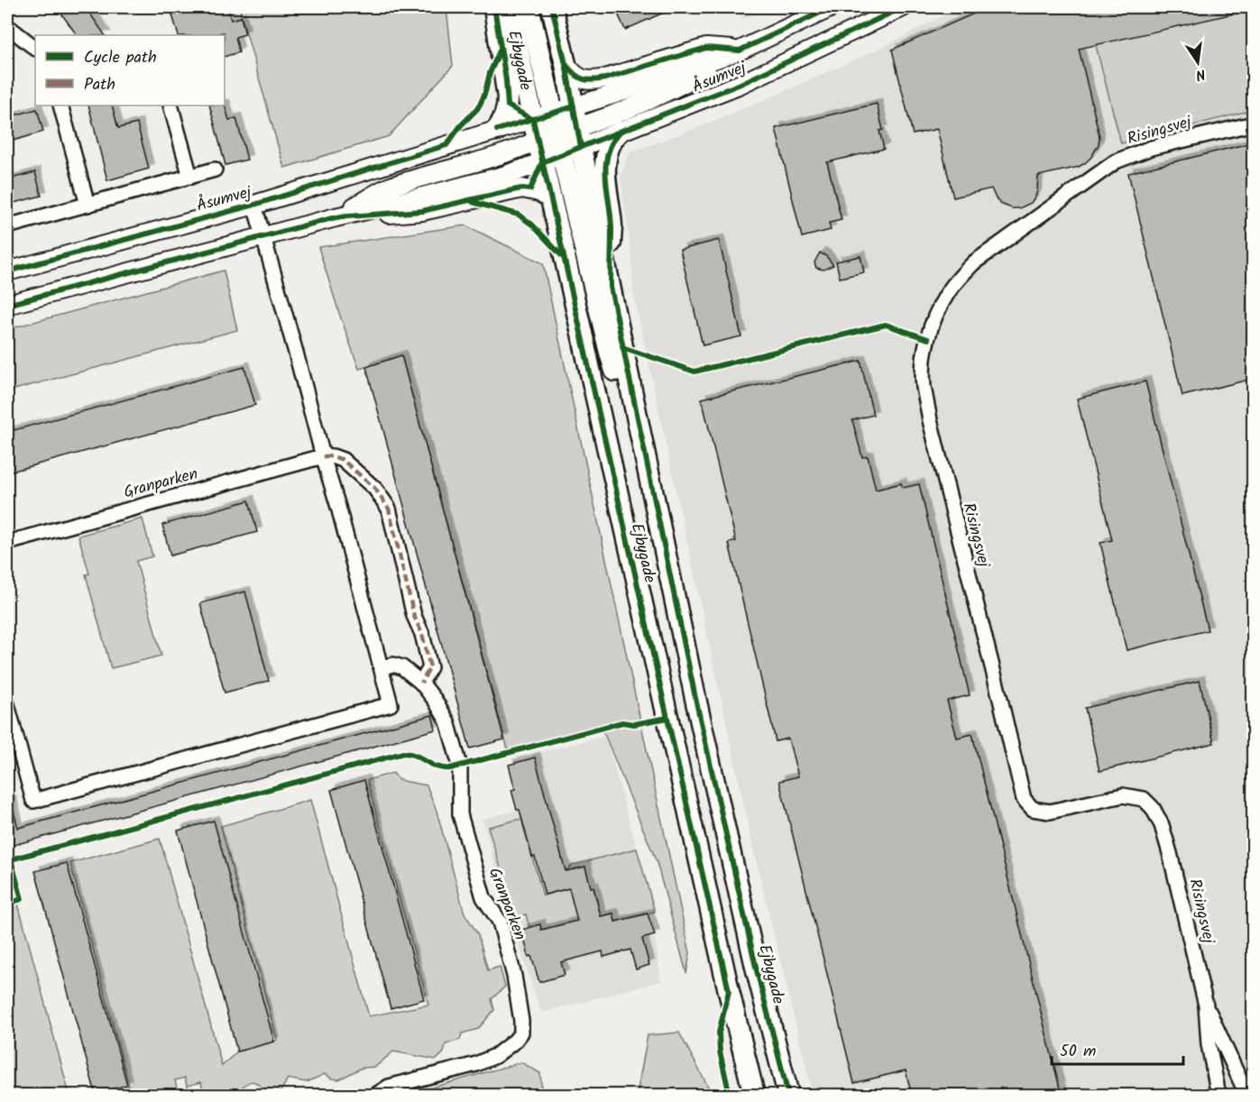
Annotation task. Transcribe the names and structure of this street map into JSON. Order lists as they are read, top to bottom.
{
  "streets": {
    "main road": ["Ejbygade"],
    "street": ["Åsumvej", "Risingsvej", "Granparken"]
  },
  "crossings": [
    ["Ejbygade", "Åsumvej"]
  ],
  "legend": ["Cycle path", "Path"],
  "scale_bar": "50 m",
  "north": "bottom"
}
